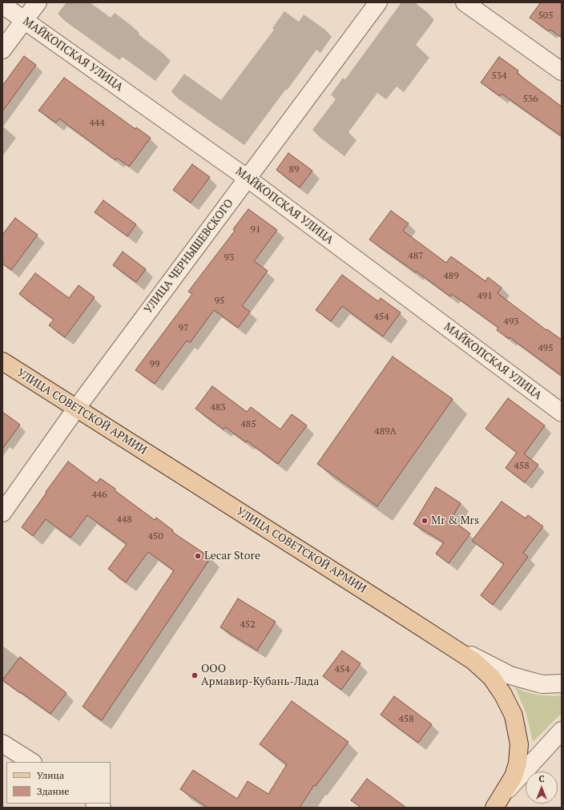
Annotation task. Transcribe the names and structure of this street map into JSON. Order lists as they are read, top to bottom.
{
  "streets": {
    "main road": ["УЛИЦА СОВЕТСКОЙ АРМИИ"],
    "street": ["МАЙКОПСКАЯ УЛИЦА", "УЛИЦА ЧЕРНЫШЕВСКОГО"]
  },
  "crossings": [
    ["МАЙКОПСКАЯ УЛИЦА", "УЛИЦА ЧЕРНЫШЕВСКОГО"],
    ["УЛИЦА ЧЕРНЫШЕВСКОГО", "УЛИЦА СОВЕТСКОЙ АРМИИ"]
  ],
  "places": ["Mr & Mrs", "Lecar Store", "ООО Армавир-Кубань-Лада"],
  "house_numbers": [
    "505",
    "534",
    "536",
    "444",
    "89",
    "91",
    "487",
    "93",
    "489",
    "491",
    "95",
    "454",
    "493",
    "97",
    "495",
    "99",
    "483",
    "485",
    "489А",
    "458",
    "446",
    "448",
    "450",
    "452",
    "454",
    "458"
  ],
  "legend": ["Улица", "Здание"],
  "north": "top"
}
